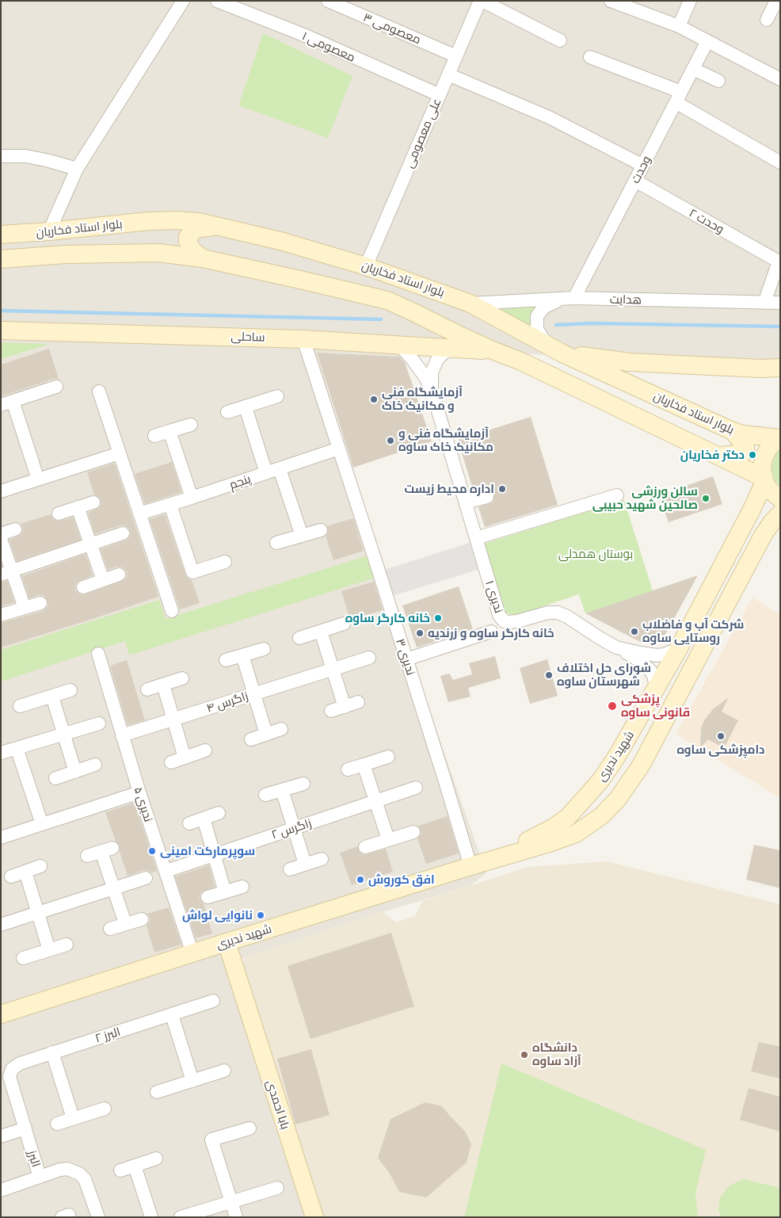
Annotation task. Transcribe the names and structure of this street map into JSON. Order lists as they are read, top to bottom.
{
  "streets": {
    "street": [
      "معصومی ۳",
      "معصومی ۱",
      "علی معصومی",
      "وحدت",
      "وحدت ۲",
      "بلوار استاد فخاریان",
      "هدایت",
      "ساحلی",
      "پنجم",
      "ندیری ۱",
      "ندیری ۳",
      "زاگرس ۴",
      "شهید ندیری",
      "ندیری ۵",
      "زاگرس ۲",
      "البرز ۲",
      "بابا احمدی",
      "البرز"
    ]
  },
  "crossings": [
    ["معصومی ۳", "علی معصومی"],
    ["معصومی ۱", "علی معصومی"],
    ["علی معصومی", "بلوار استاد فخاریان"],
    ["وحدت", "وحدت ۲"],
    ["وحدت", "هدایت"],
    ["وحدت ۲", "هدایت"],
    ["بلوار استاد فخاریان", "هدایت"],
    ["بلوار استاد فخاریان", "ساحلی"],
    ["بلوار استاد فخاریان", "شهید ندیری"],
    ["ساحلی", "ندیری ۳"],
    ["پنجم", "ندیری ۳"],
    ["ندیری ۱", "شهید ندیری"],
    ["ندیری ۳", "شهید ندیری"],
    ["زاگرس ۴", "ندیری ۵"],
    ["شهید ندیری", "ندیری ۵"],
    ["شهید ندیری", "بابا احمدی"],
    ["ندیری ۵", "زاگرس ۲"],
    ["البرز ۲", "البرز"]
  ],
  "parks": ["بوستان همدلی"],
  "places": [
    "آزمایشگاه فنی و مکانیک خاک",
    "آزمایشگاه فنی و مکانیک خاک ساوه",
    "دکتر فخاریان",
    "اداره محیط زیست",
    "سالن ورزشی صالحین شهید حبیبی",
    "خانه کارگر ساوه",
    "شرکت آب و فاضلاب روستایی ساوه",
    "خانه کارگر ساوه و زرندیه",
    "شورای حل اختلاف شهرستان ساوه",
    "پزشکی قانونی ساوه",
    "دامپزشکی ساوه",
    "سوپرمارکت امینی",
    "افق کوروش",
    "نانوایی لواش",
    "دانشگاه آزاد ساوه"
  ]
}
